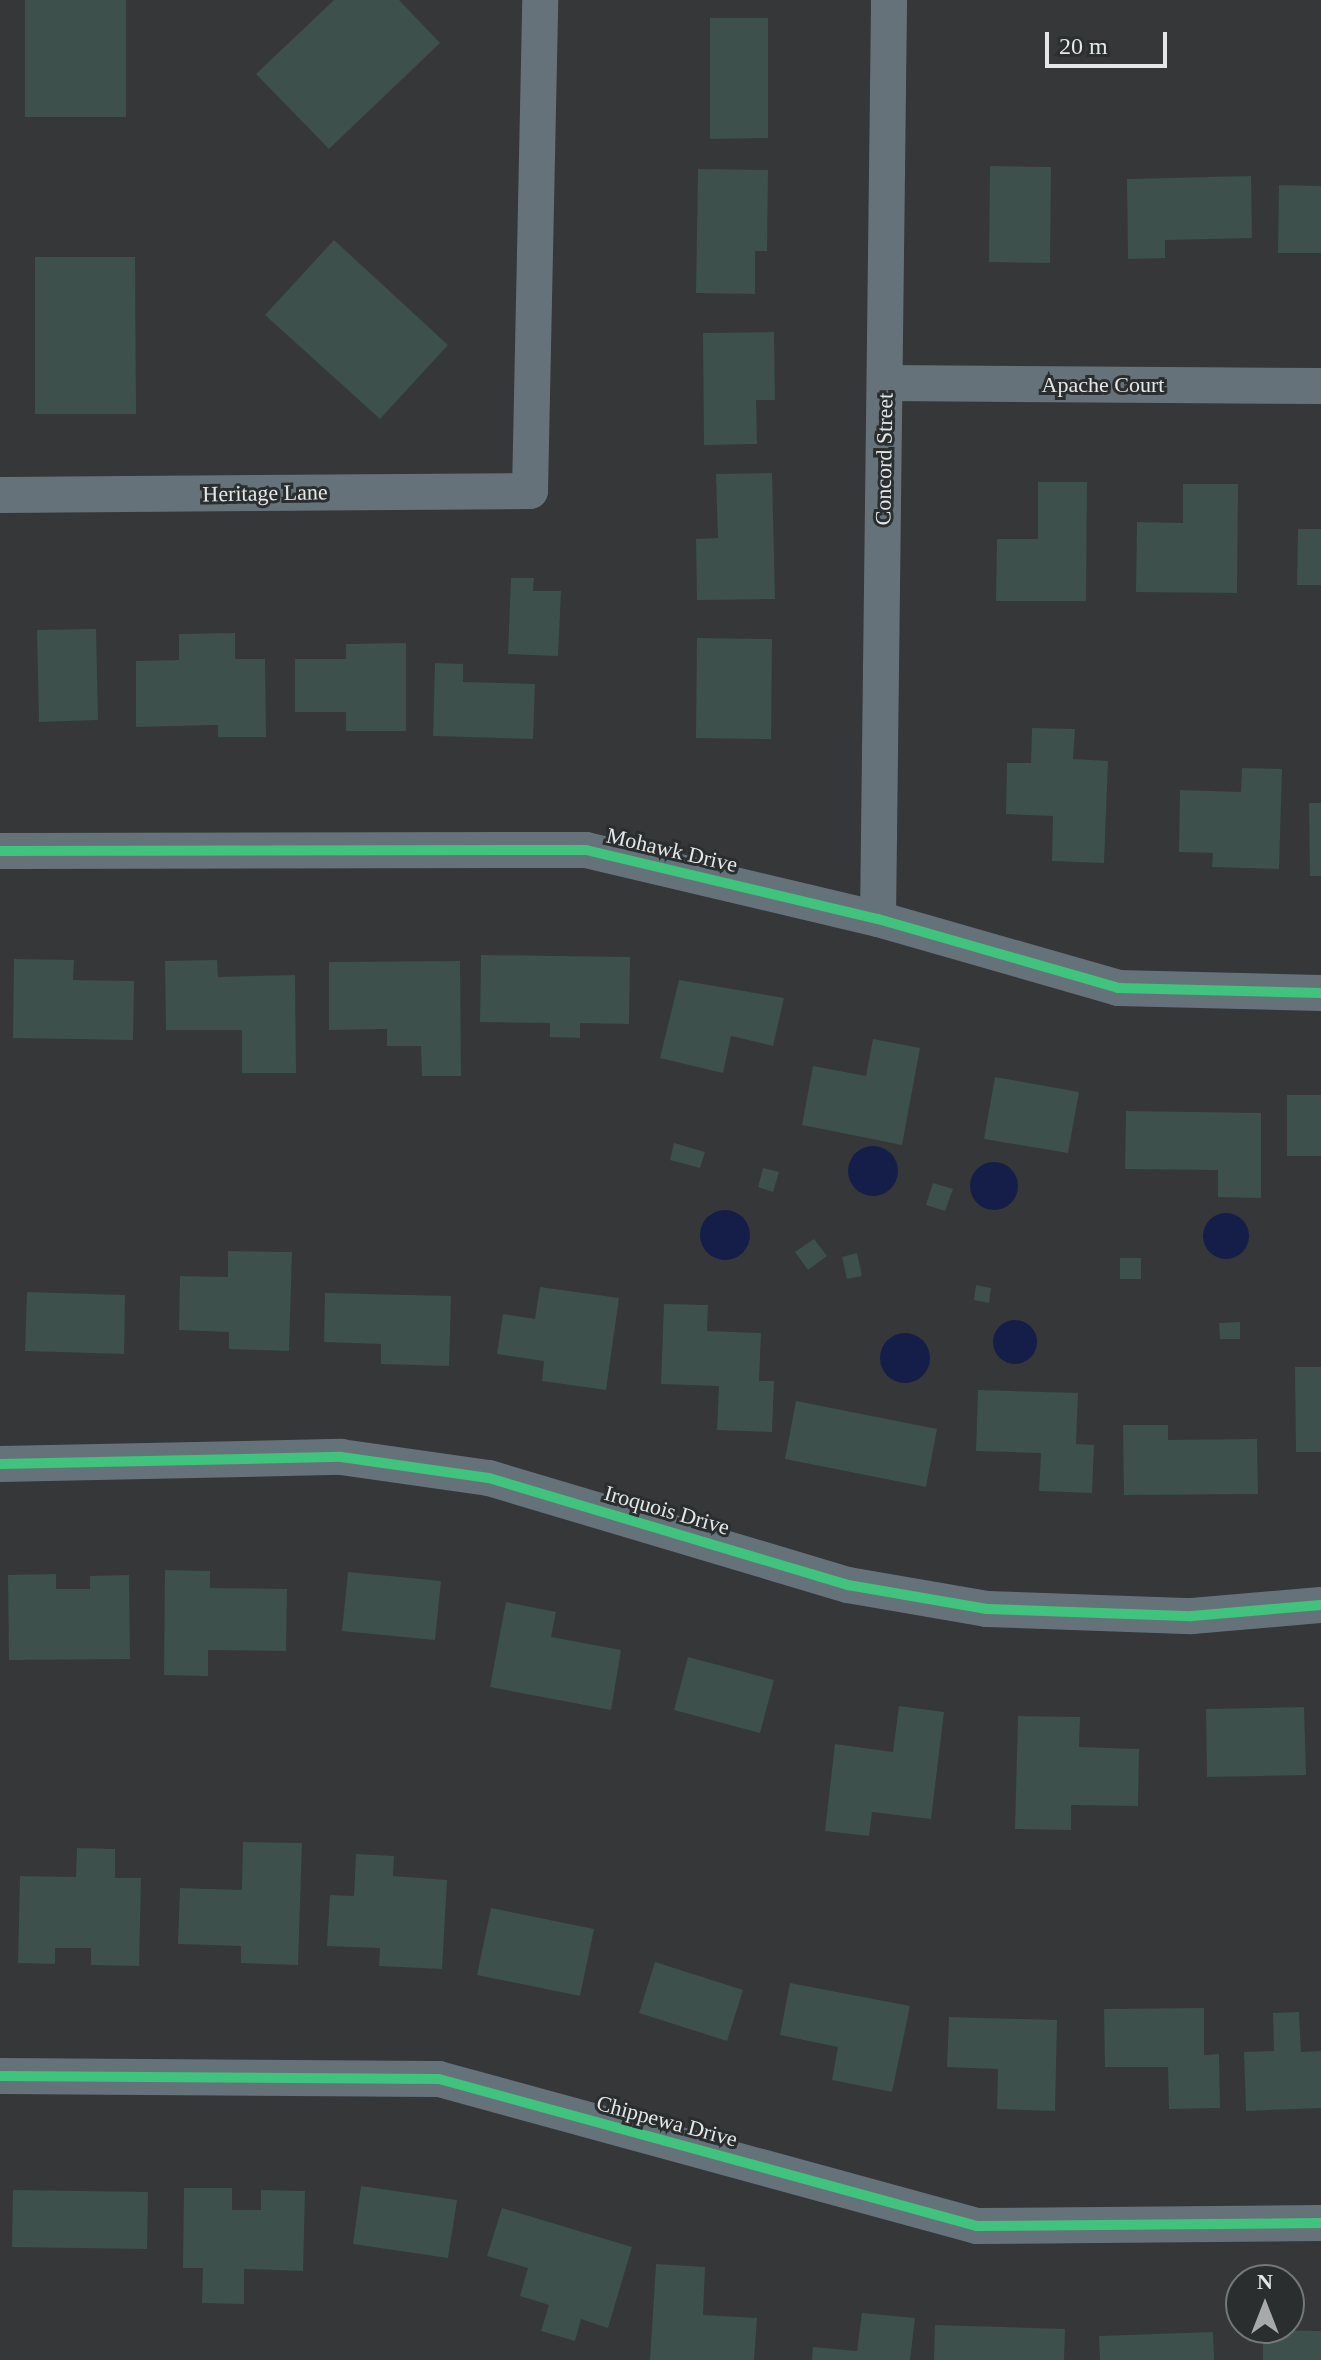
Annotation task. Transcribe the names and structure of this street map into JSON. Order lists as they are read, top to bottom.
{
  "streets": {
    "street": [
      "Apache Court",
      "Concord Street",
      "Heritage Lane",
      "Mohawk Drive",
      "Iroquois Drive",
      "Chippewa Drive"
    ]
  },
  "crossings": [
    ["Apache Court", "Concord Street"],
    ["Concord Street", "Mohawk Drive"]
  ],
  "scale_bar": "20 m",
  "north": "top"
}
